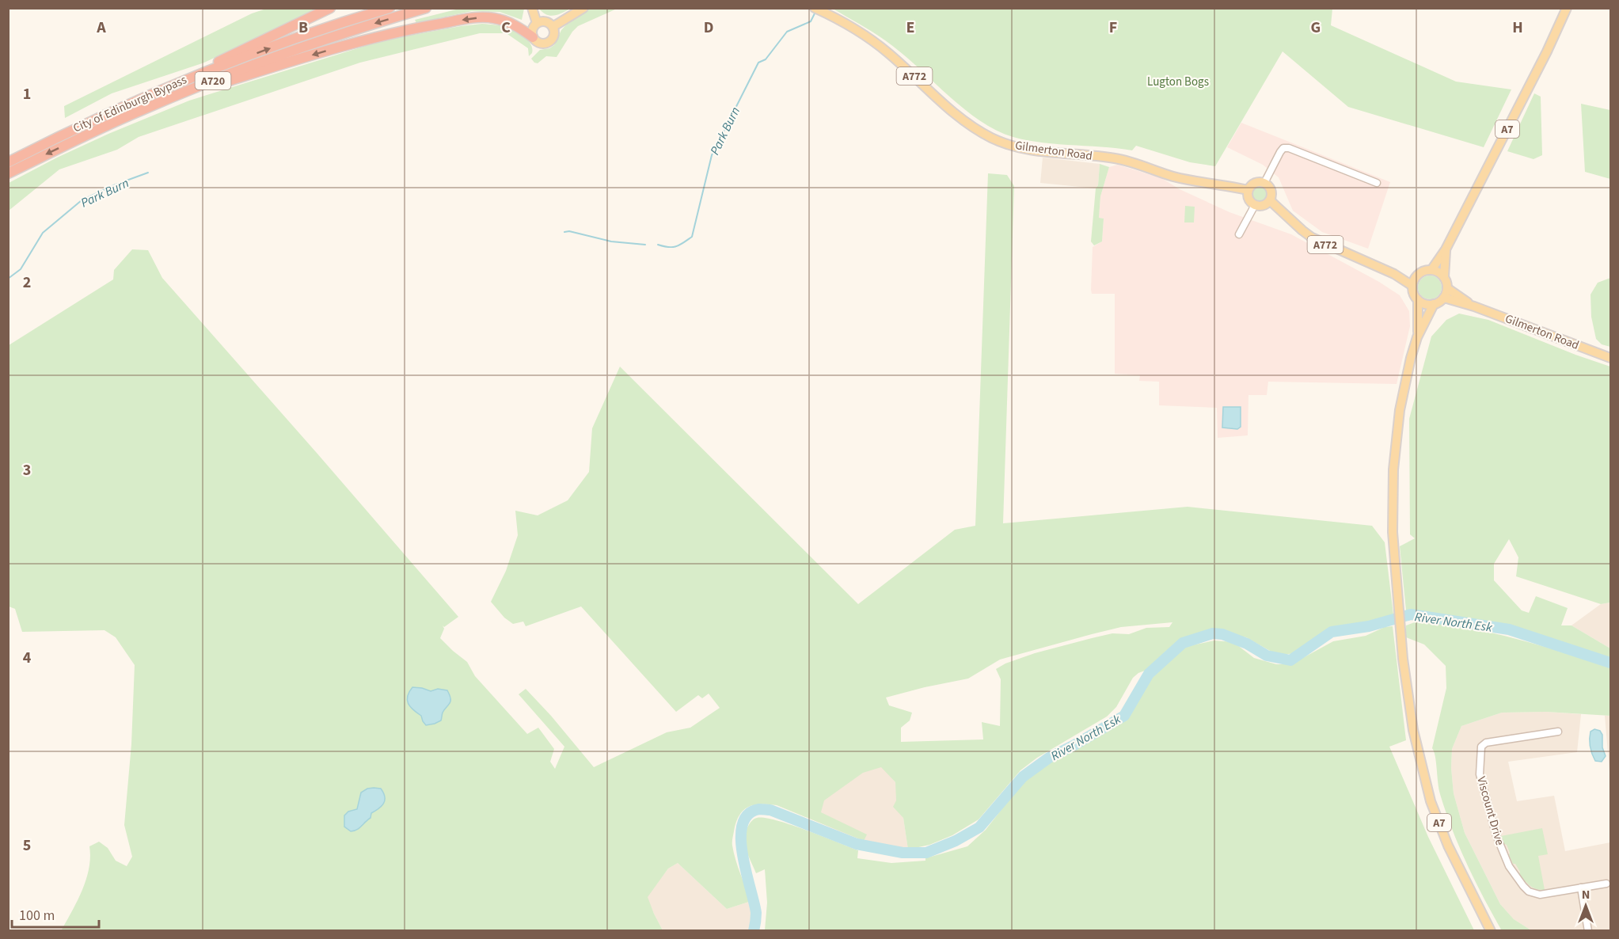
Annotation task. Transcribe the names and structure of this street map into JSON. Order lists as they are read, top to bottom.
{
  "streets": {
    "highway": ["A720", "City of Edinburgh Bypass"],
    "main road": ["A772", "A7", "Gilmerton Road"],
    "street": ["Viscount Drive"]
  },
  "crossings": [
    ["A772", "A7"],
    ["A772", "Gilmerton Road"],
    ["A7", "Gilmerton Road"]
  ],
  "water": ["Park Burn", "River North Esk"],
  "parks": ["Lugton Bogs"],
  "scale_bar": "100 m",
  "north": "top",
  "grid": {
    "columns": [
      "A",
      "B",
      "C",
      "D",
      "E",
      "F",
      "G",
      "H"
    ],
    "rows": [
      "1",
      "2",
      "3",
      "4",
      "5"
    ]
  }
}
